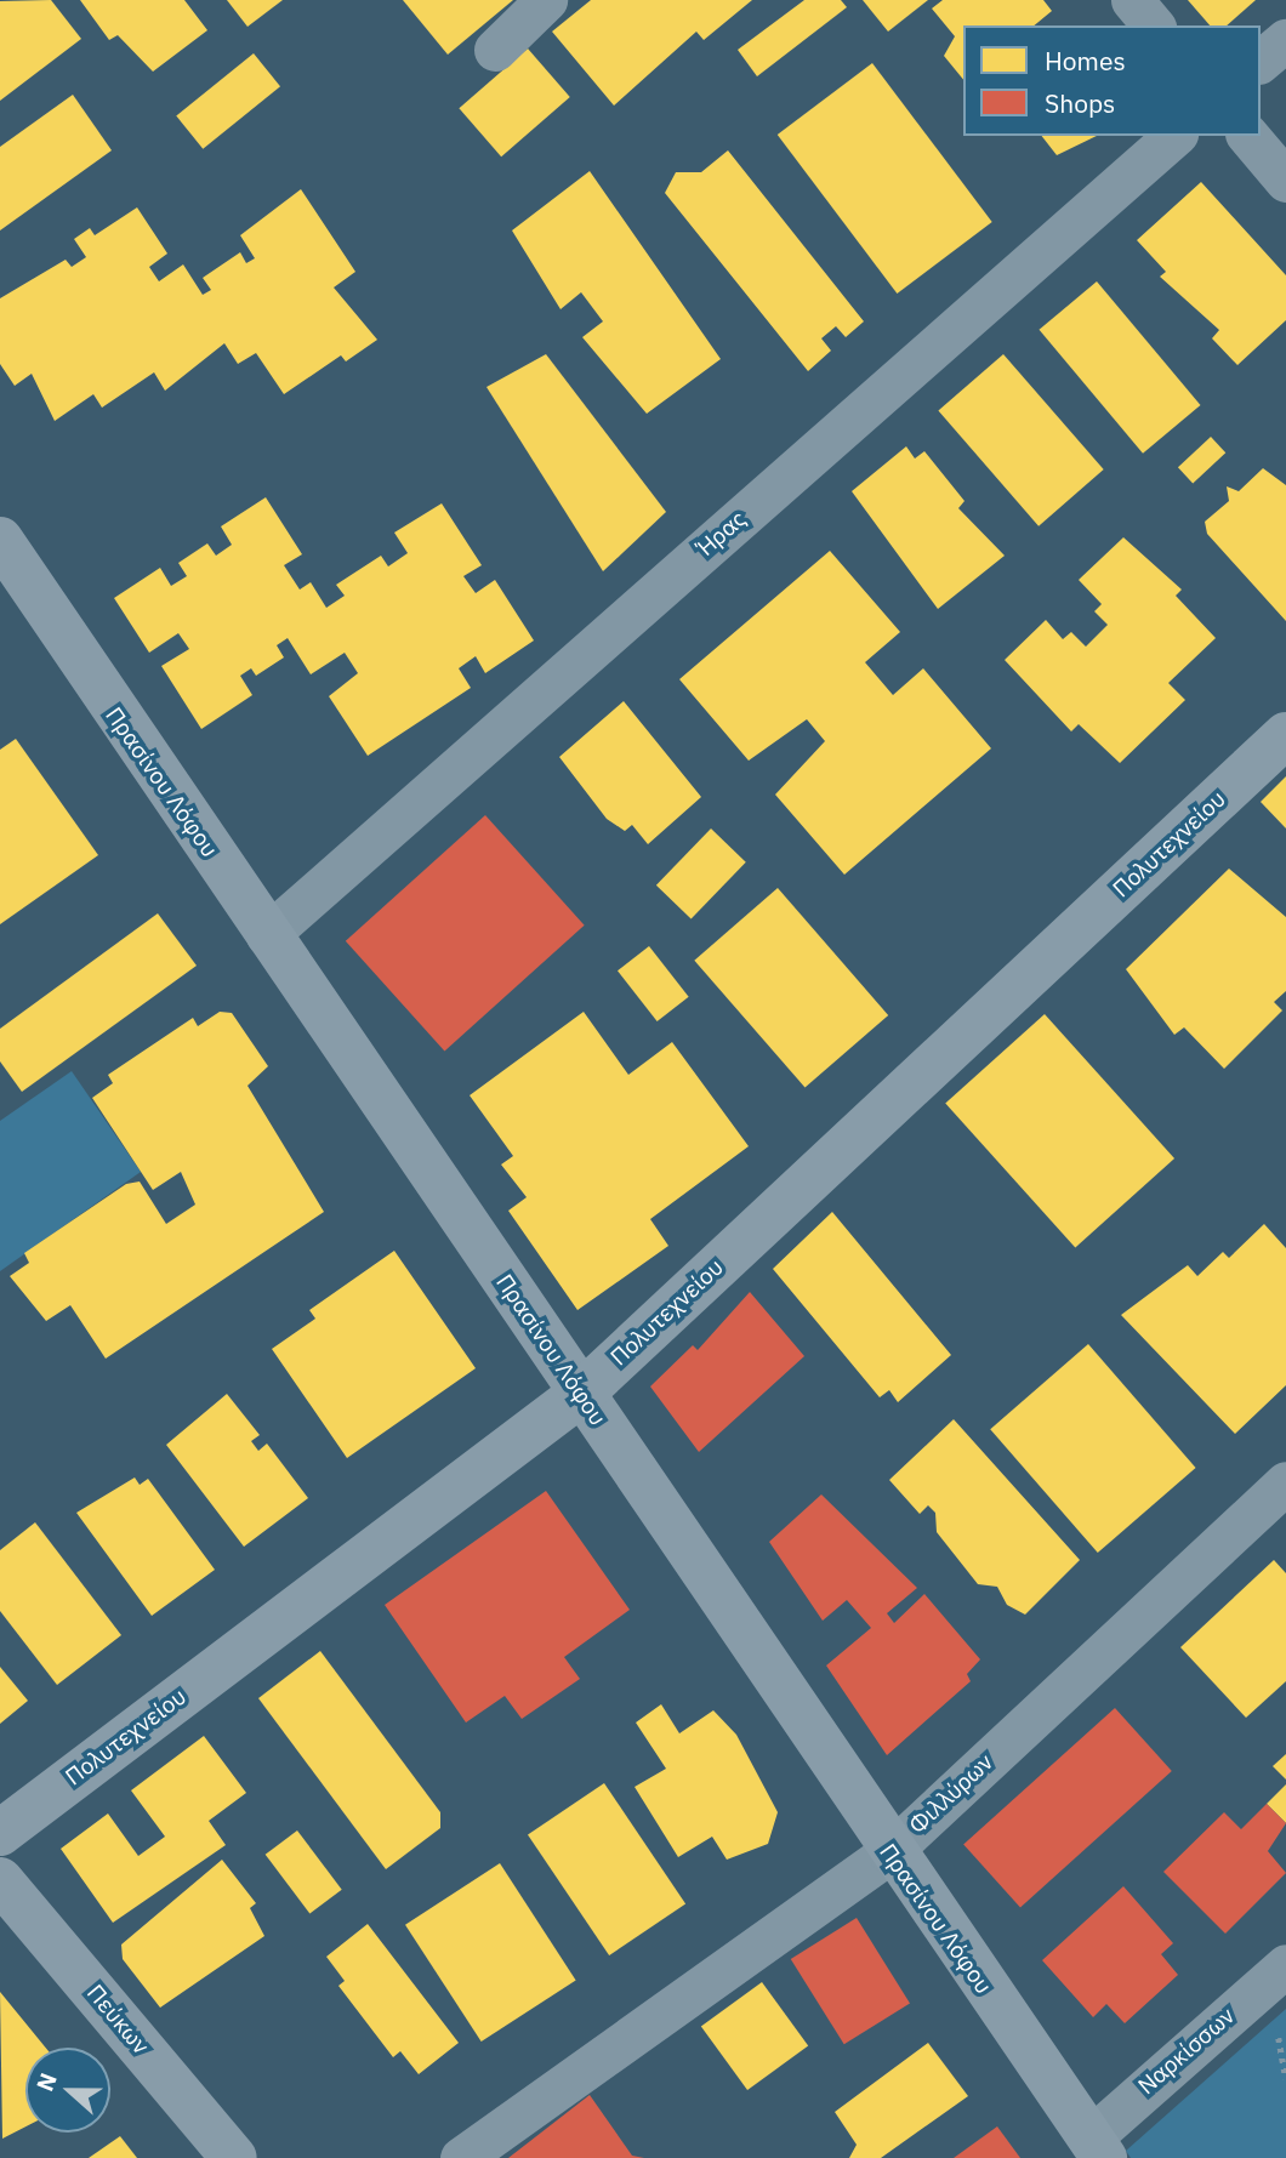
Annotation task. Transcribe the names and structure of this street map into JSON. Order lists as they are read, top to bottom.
{
  "streets": {
    "street": [
      "Ήρας",
      "Πρασίνου Λόφου",
      "Πολυτεχνείου",
      "Φιλλύρων",
      "Πεύκων",
      "Ναρκίσσων"
    ]
  },
  "crossings": [
    ["Ήρας", "Πρασίνου Λόφου"],
    ["Πρασίνου Λόφου", "Πολυτεχνείου"],
    ["Πρασίνου Λόφου", "Φιλλύρων"],
    ["Πρασίνου Λόφου", "Ναρκίσσων"]
  ],
  "legend": ["Homes", "Shops"],
  "north": "left"
}
